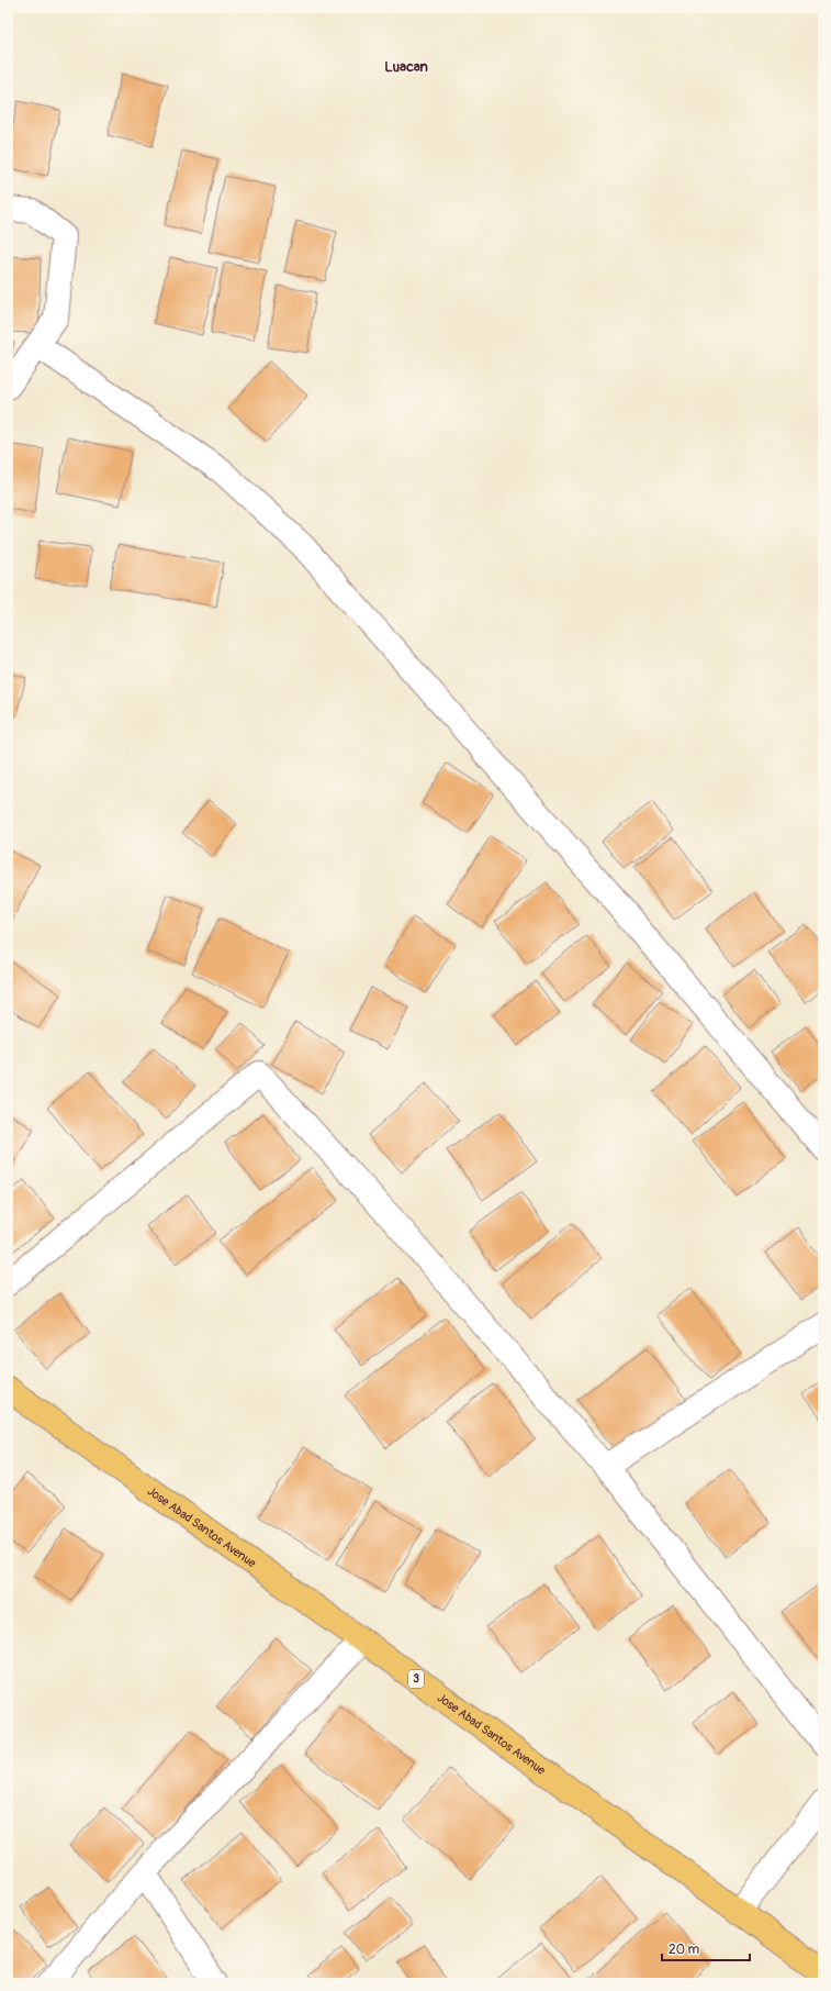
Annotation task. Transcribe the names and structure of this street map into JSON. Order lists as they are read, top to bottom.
{
  "streets": {
    "highway": ["Jose Abad Santos Avenue", "3"]
  },
  "districts": ["Luacan"],
  "scale_bar": "20 m"
}
